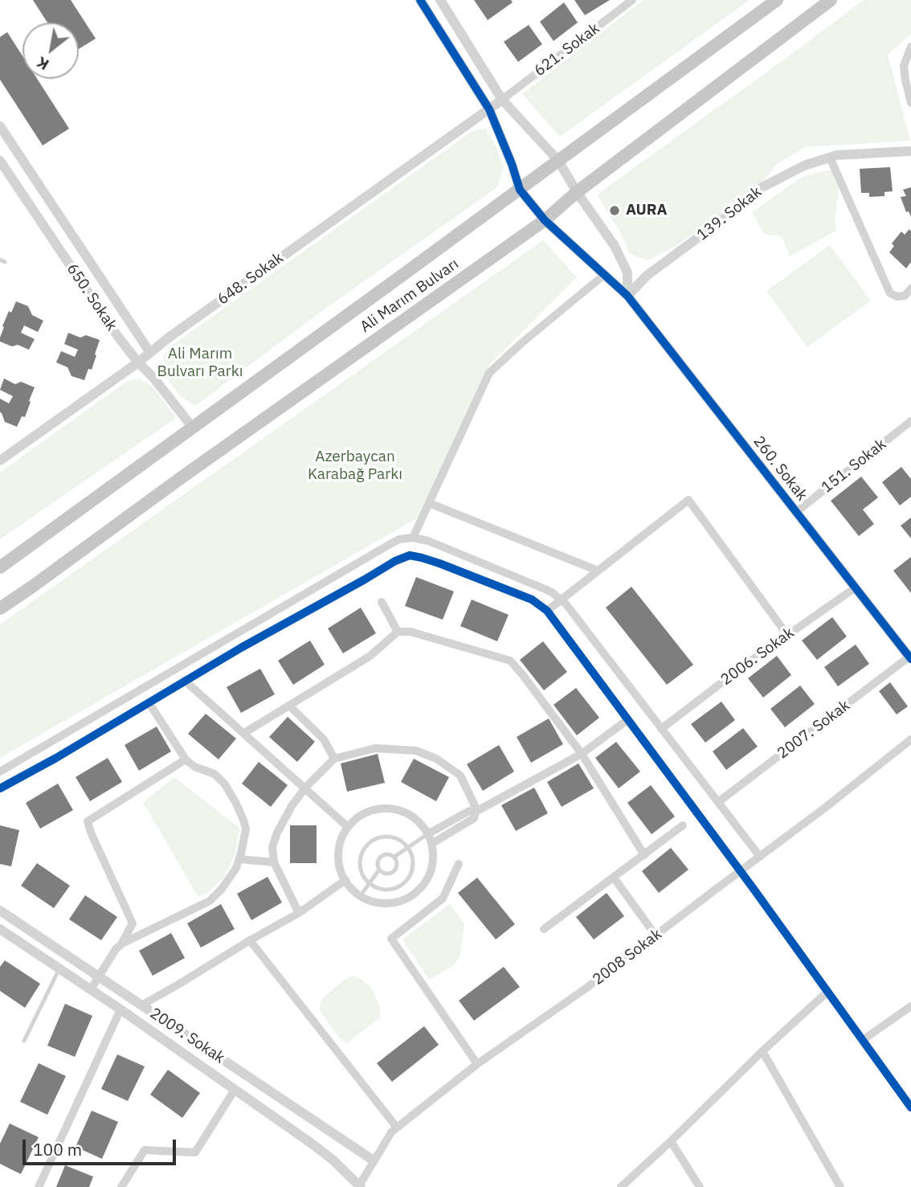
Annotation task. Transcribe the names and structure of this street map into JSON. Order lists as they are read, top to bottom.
{
  "streets": {
    "main road": ["Ali Marım Bulvarı"],
    "street": [
      "621. Sokak",
      "139. Sokak",
      "648. Sokak",
      "650. Sokak",
      "151. Sokak",
      "260. Sokak",
      "2006. Sokak",
      "2007. Sokak",
      "2008 Sokak",
      "2009. Sokak"
    ]
  },
  "crossings": [
    ["621. Sokak", "648. Sokak"],
    ["139. Sokak", "260. Sokak"],
    ["648. Sokak", "650. Sokak"],
    ["Ali Marım Bulvarı", "650. Sokak"],
    ["Ali Marım Bulvarı", "260. Sokak"],
    ["151. Sokak", "260. Sokak"],
    ["260. Sokak", "2006. Sokak"],
    ["260. Sokak", "2007. Sokak"],
    ["2008 Sokak", "2009. Sokak"]
  ],
  "parks": ["Ali Marım Bulvarı Parkı", "Azerbaycan Karabağ Parkı"],
  "places": ["AURA"],
  "scale_bar": "100 m",
  "north": "bottom left"
}
